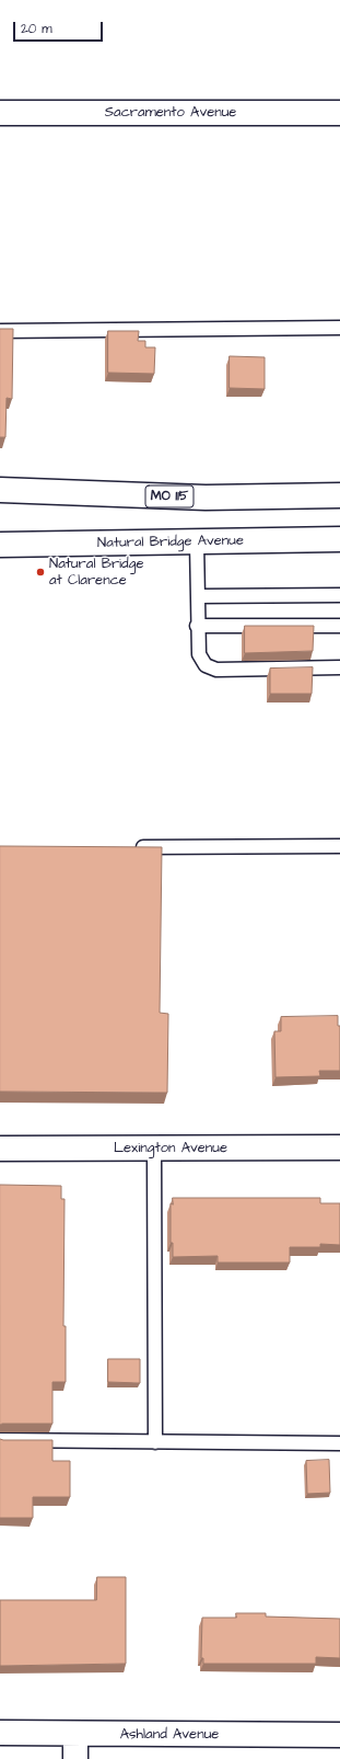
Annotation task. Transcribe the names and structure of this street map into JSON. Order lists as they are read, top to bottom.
{
  "streets": {
    "street": [
      "Sacramento Avenue",
      "MO 115",
      "Natural Bridge Avenue",
      "Lexington Avenue",
      "Ashland Avenue"
    ]
  },
  "places": ["Natural Bridge at Clarence"],
  "scale_bar": "20 m"
}
